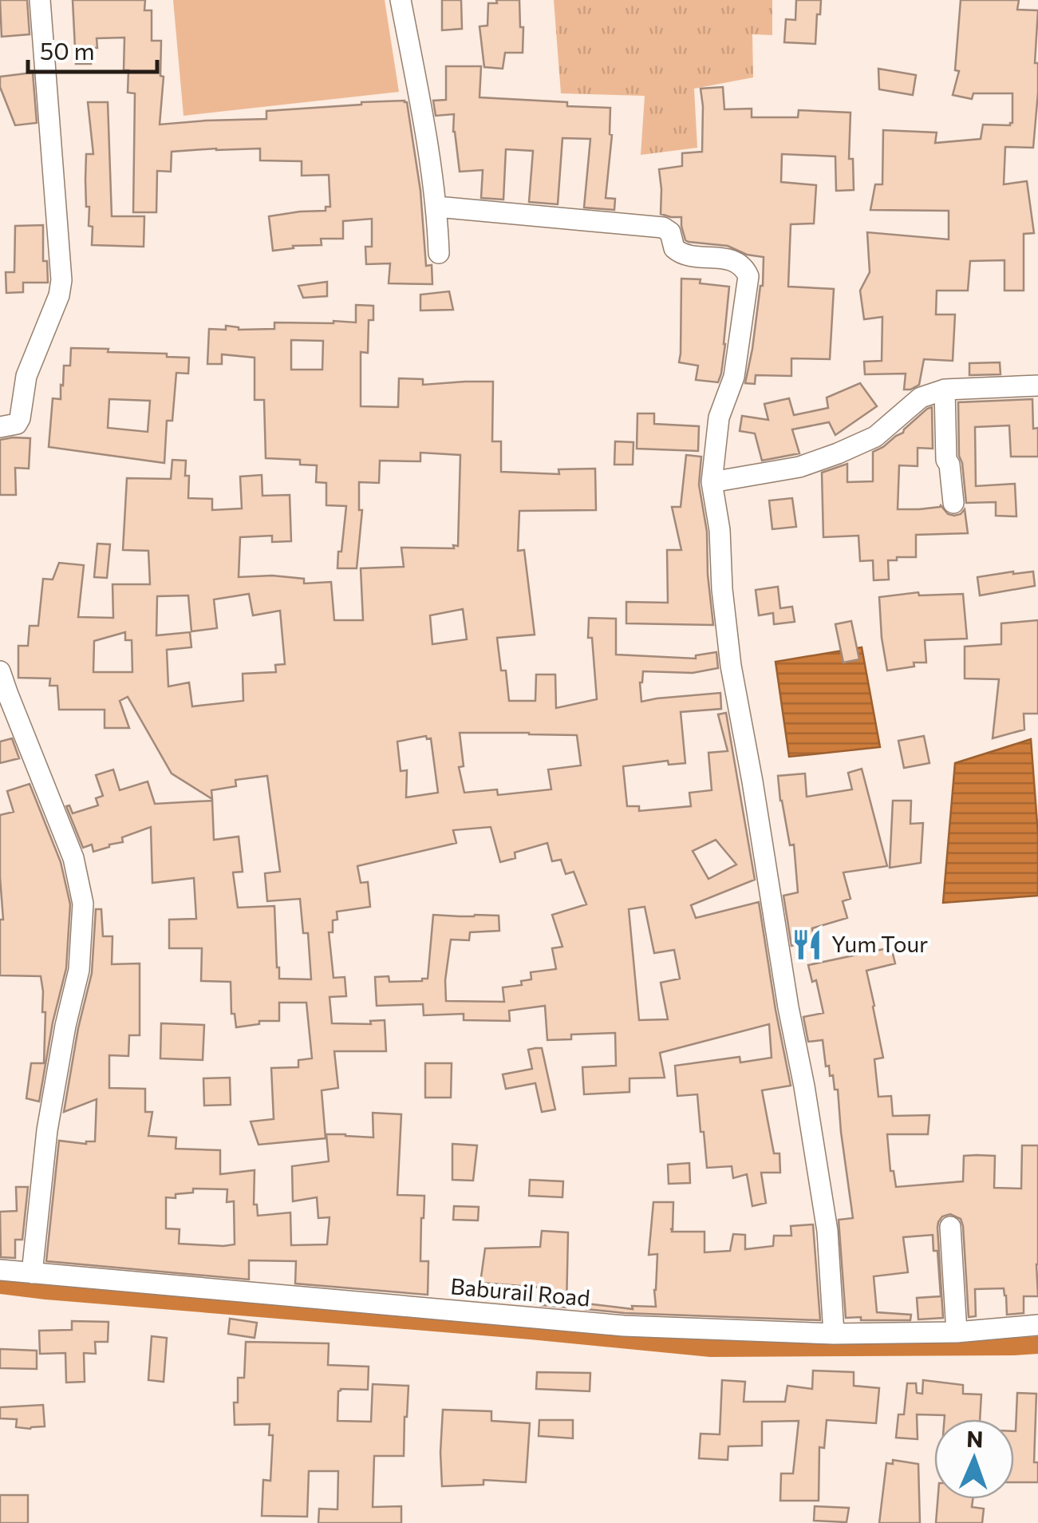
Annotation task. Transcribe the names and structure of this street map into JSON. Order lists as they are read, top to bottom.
{
  "streets": {
    "street": ["Baburail Road"]
  },
  "places": {
    "restaurant": ["Yum Tour"]
  },
  "scale_bar": "50 m",
  "north": "top"
}
